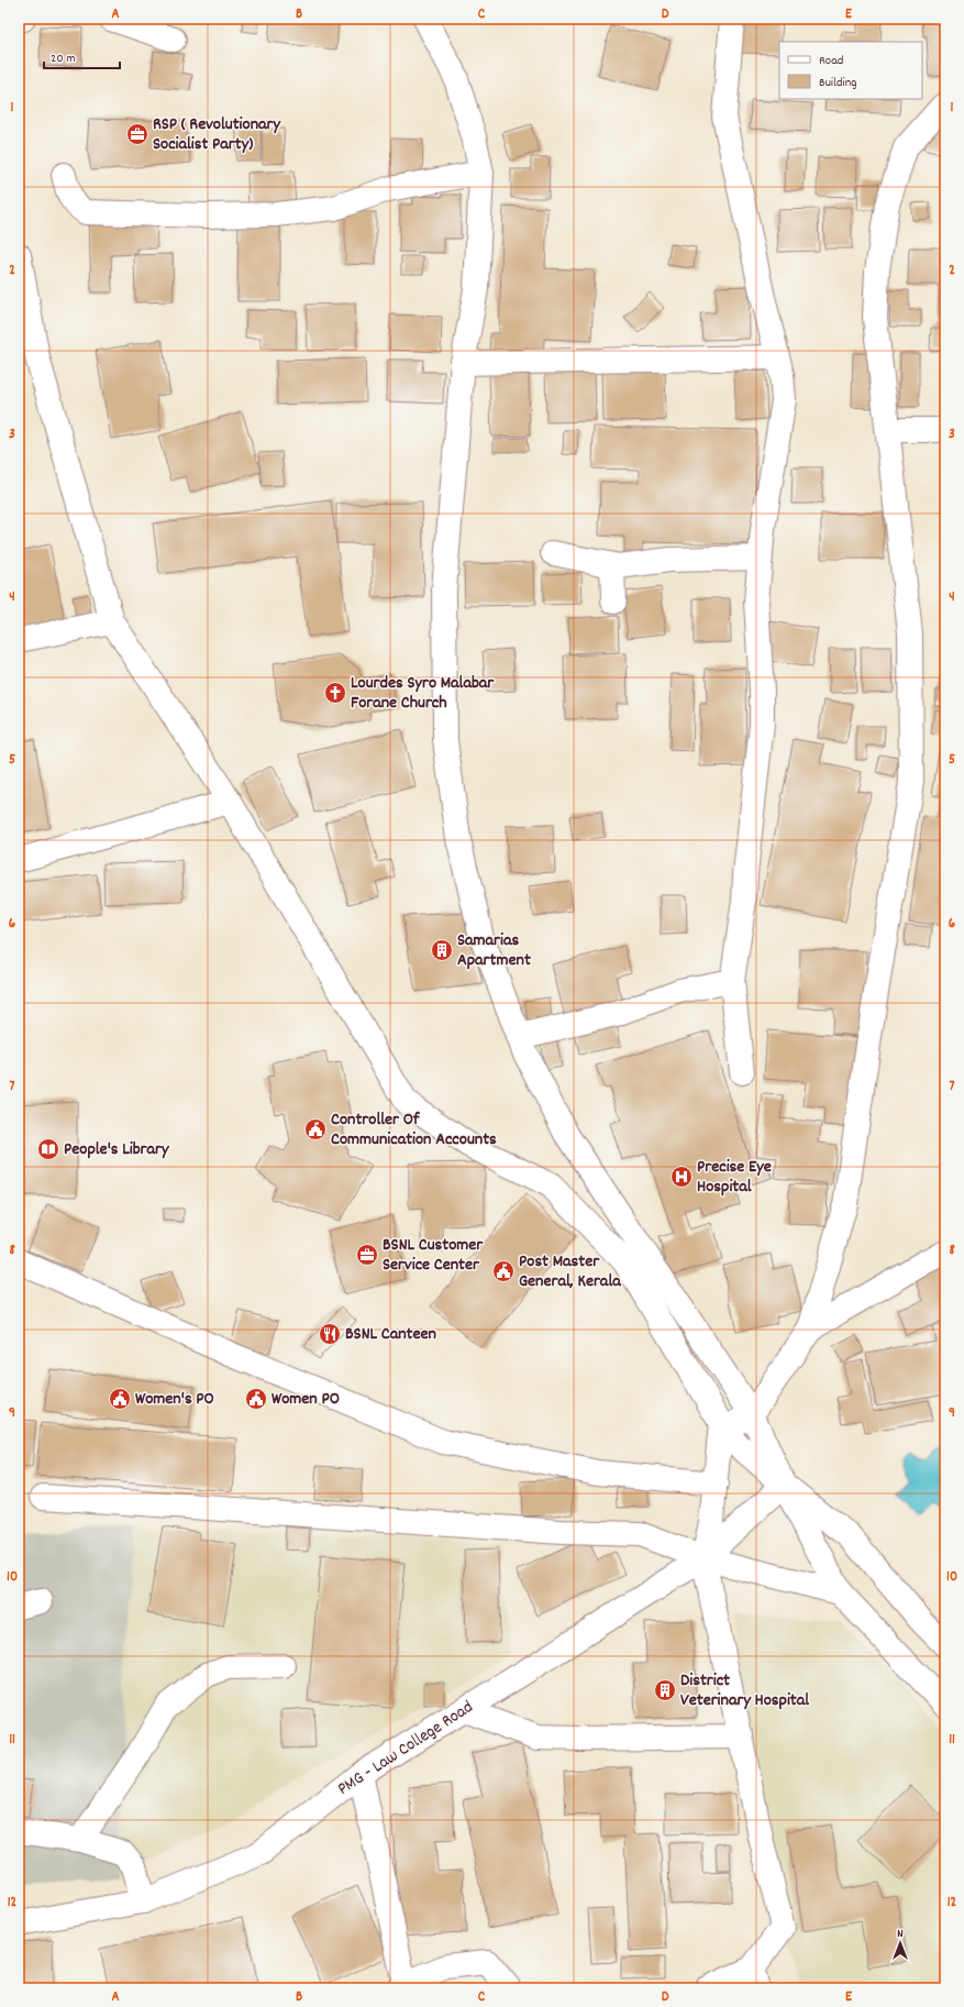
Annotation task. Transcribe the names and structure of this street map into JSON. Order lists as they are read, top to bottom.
{
  "streets": {
    "street": ["PMG - Law College Road"]
  },
  "places": {
    "office": ["RSP ( Revolutionary Socialist Party)", "BSNL Customer Service Center"],
    "church": ["Lourdes Syro Malabar Forane Church"],
    "building": ["Samarias Apartment", "District Veterinary Hospital"],
    "public building": [
      "Controller Of Communication Accounts",
      "Post Master General, Kerala",
      "Women's PO",
      "Women PO"
    ],
    "library": ["People's Library"],
    "hospital": ["Precise Eye Hospital"],
    "restaurant": ["BSNL Canteen"]
  },
  "legend": ["Road", "Building"],
  "scale_bar": "20 m",
  "north": "top",
  "grid": {
    "columns": [
      "A",
      "B",
      "C",
      "D",
      "E"
    ],
    "rows": [
      "1",
      "2",
      "3",
      "4",
      "5",
      "6",
      "7",
      "8",
      "9",
      "10",
      "11",
      "12"
    ]
  }
}
